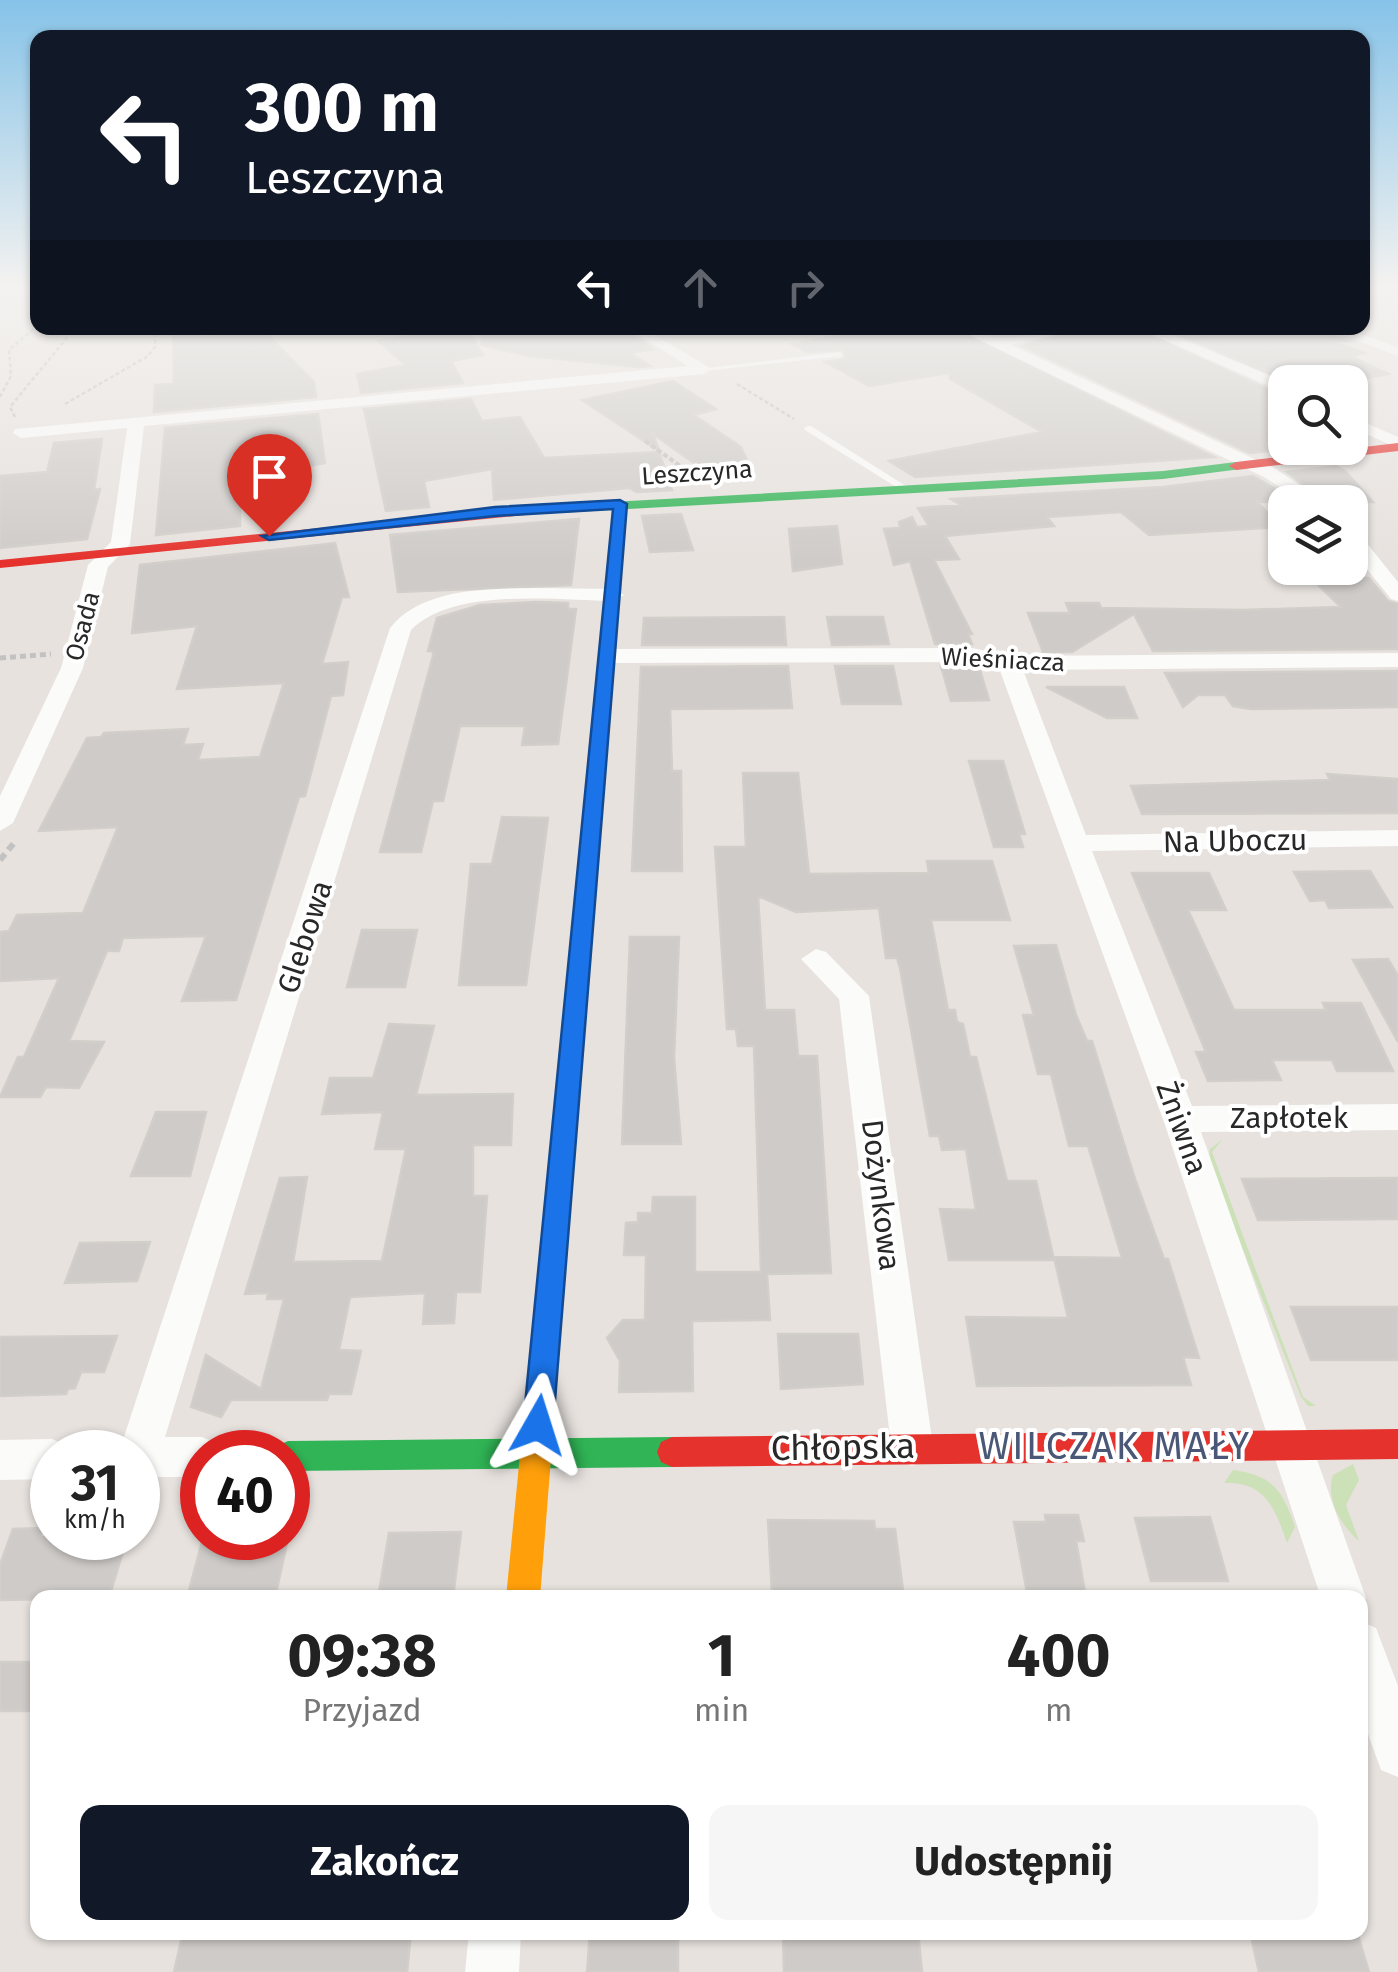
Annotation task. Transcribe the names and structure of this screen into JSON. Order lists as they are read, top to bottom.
{
  "streets": {
    "street": [
      "Leszczyna",
      "Osada",
      "Wieśniacza",
      "Na Uboczu",
      "Glebowa",
      "Zapłotek",
      "Żniwna",
      "Dożynkowa",
      "Chłopska"
    ]
  },
  "crossings": [
    ["Leszczyna", "Osada"],
    ["Wieśniacza", "Żniwna"],
    ["Na Uboczu", "Żniwna"],
    ["Zapłotek", "Żniwna"],
    ["Żniwna", "Chłopska"],
    ["Dożynkowa", "Chłopska"]
  ],
  "districts": ["WILCZAK MAŁY"],
  "page": {
    "turn": ["300 m", "Leszczyna"],
    "speed": "31 km/h",
    "limit": "40",
    "eta": [
      "09:38",
      "Przyjazd",
      "1",
      "min",
      "400",
      "m"
    ],
    "buttons": ["Zakończ", "Udostępnij"]
  }
}
